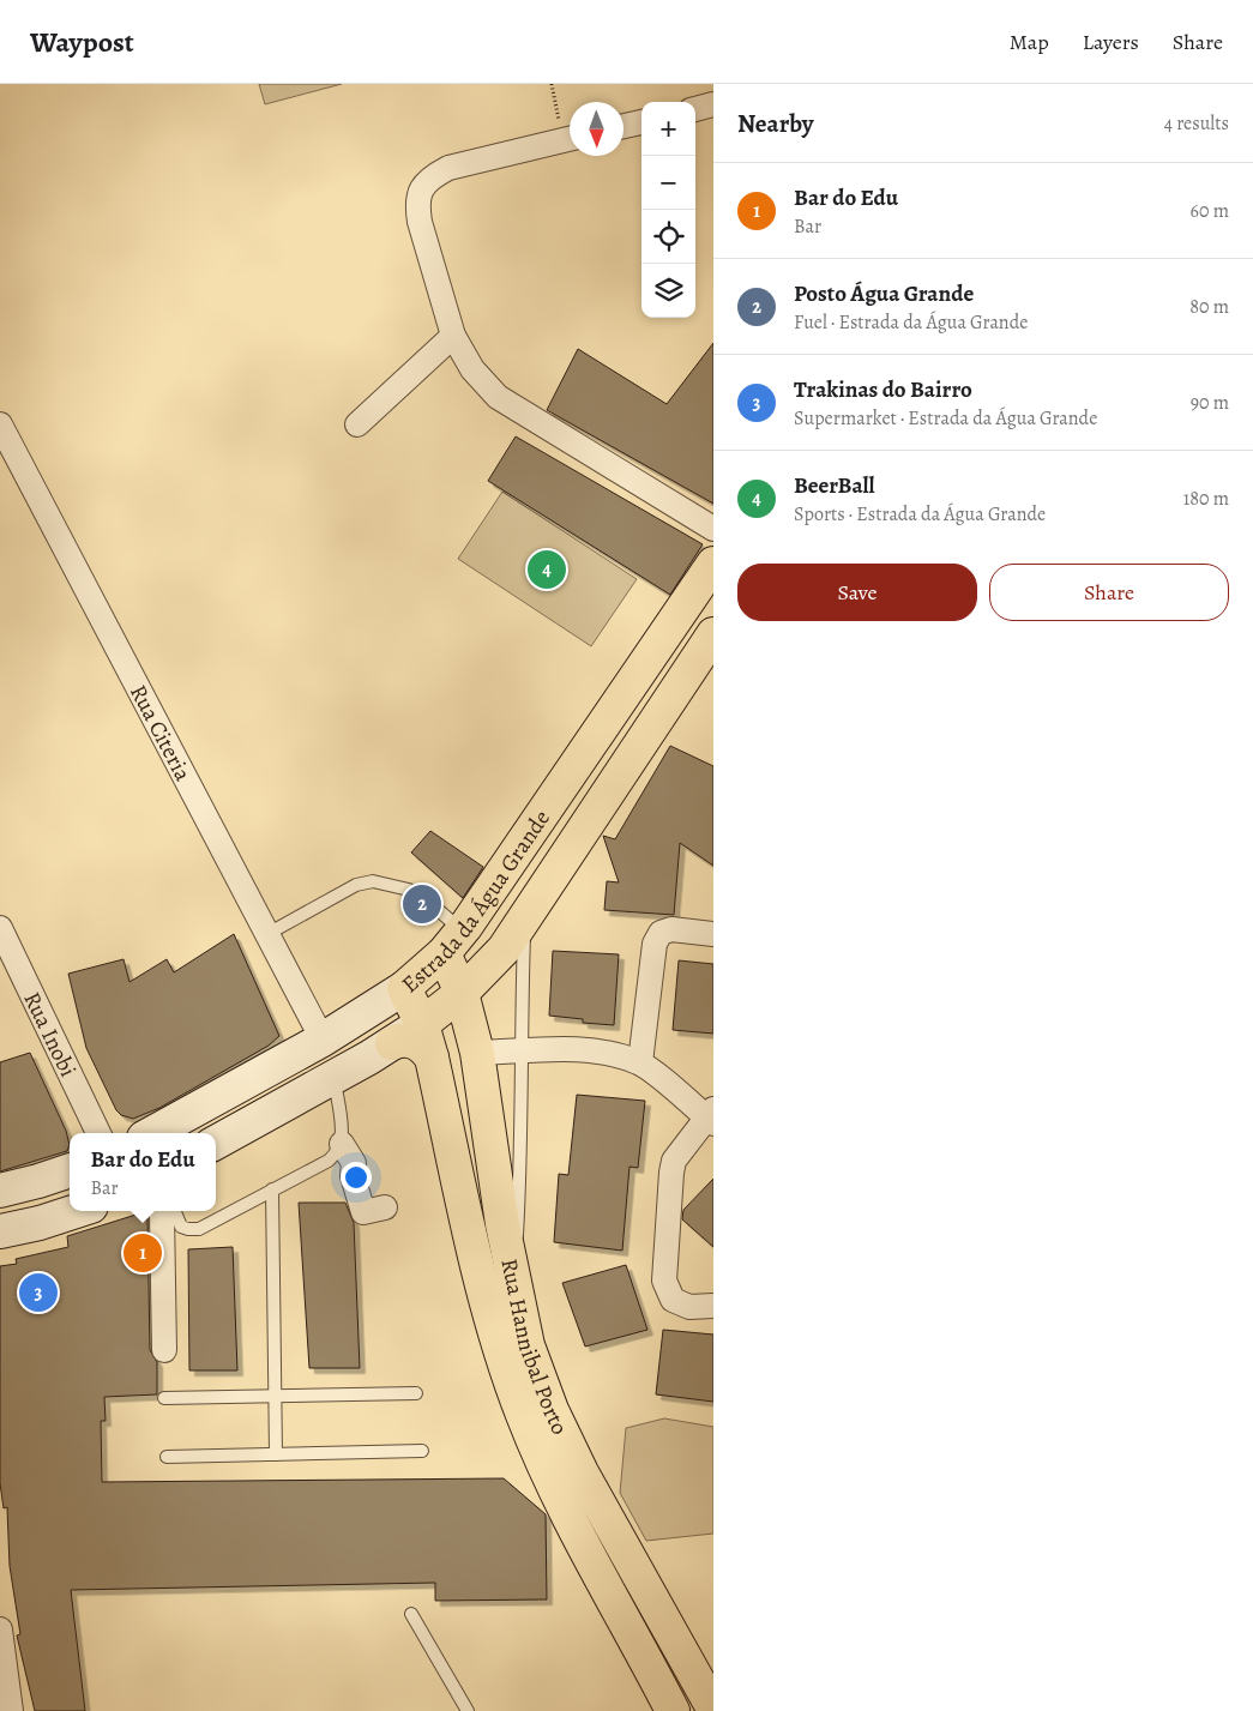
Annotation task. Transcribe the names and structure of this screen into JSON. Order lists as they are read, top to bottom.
{
  "streets": {
    "main road": ["Estrada da Água Grande", "Rua Hannibal Porto"],
    "street": ["Rua Citeria", "Rua Inobi"]
  },
  "crossings": [
    ["Rua Citeria", "Estrada da Água Grande"],
    ["Estrada da Água Grande", "Rua Hannibal Porto"]
  ],
  "north": "bottom",
  "page": {
    "header": "Waypost",
    "nav": ["Map", "Layers", "Share"],
    "heading": ["Nearby", "4 results"],
    "map_buttons": ["+", "−"],
    "list": [
      {
        "mark": "1",
        "name": "Bar do Edu",
        "note": "Bar",
        "value": "60 m"
      },
      {
        "mark": "2",
        "name": "Posto Água Grande",
        "note": "Fuel · Estrada da Água Grande",
        "value": "80 m"
      },
      {
        "mark": "3",
        "name": "Trakinas do Bairro",
        "note": "Supermarket · Estrada da Água Grande",
        "value": "90 m"
      },
      {
        "mark": "4",
        "name": "BeerBall",
        "note": "Sports · Estrada da Água Grande",
        "value": "180 m"
      }
    ],
    "buttons": ["Save", "Share"],
    "pins": [
      "4",
      "2",
      "1",
      "3"
    ],
    "popup": ["Bar do Edu", "Bar"]
  }
}
